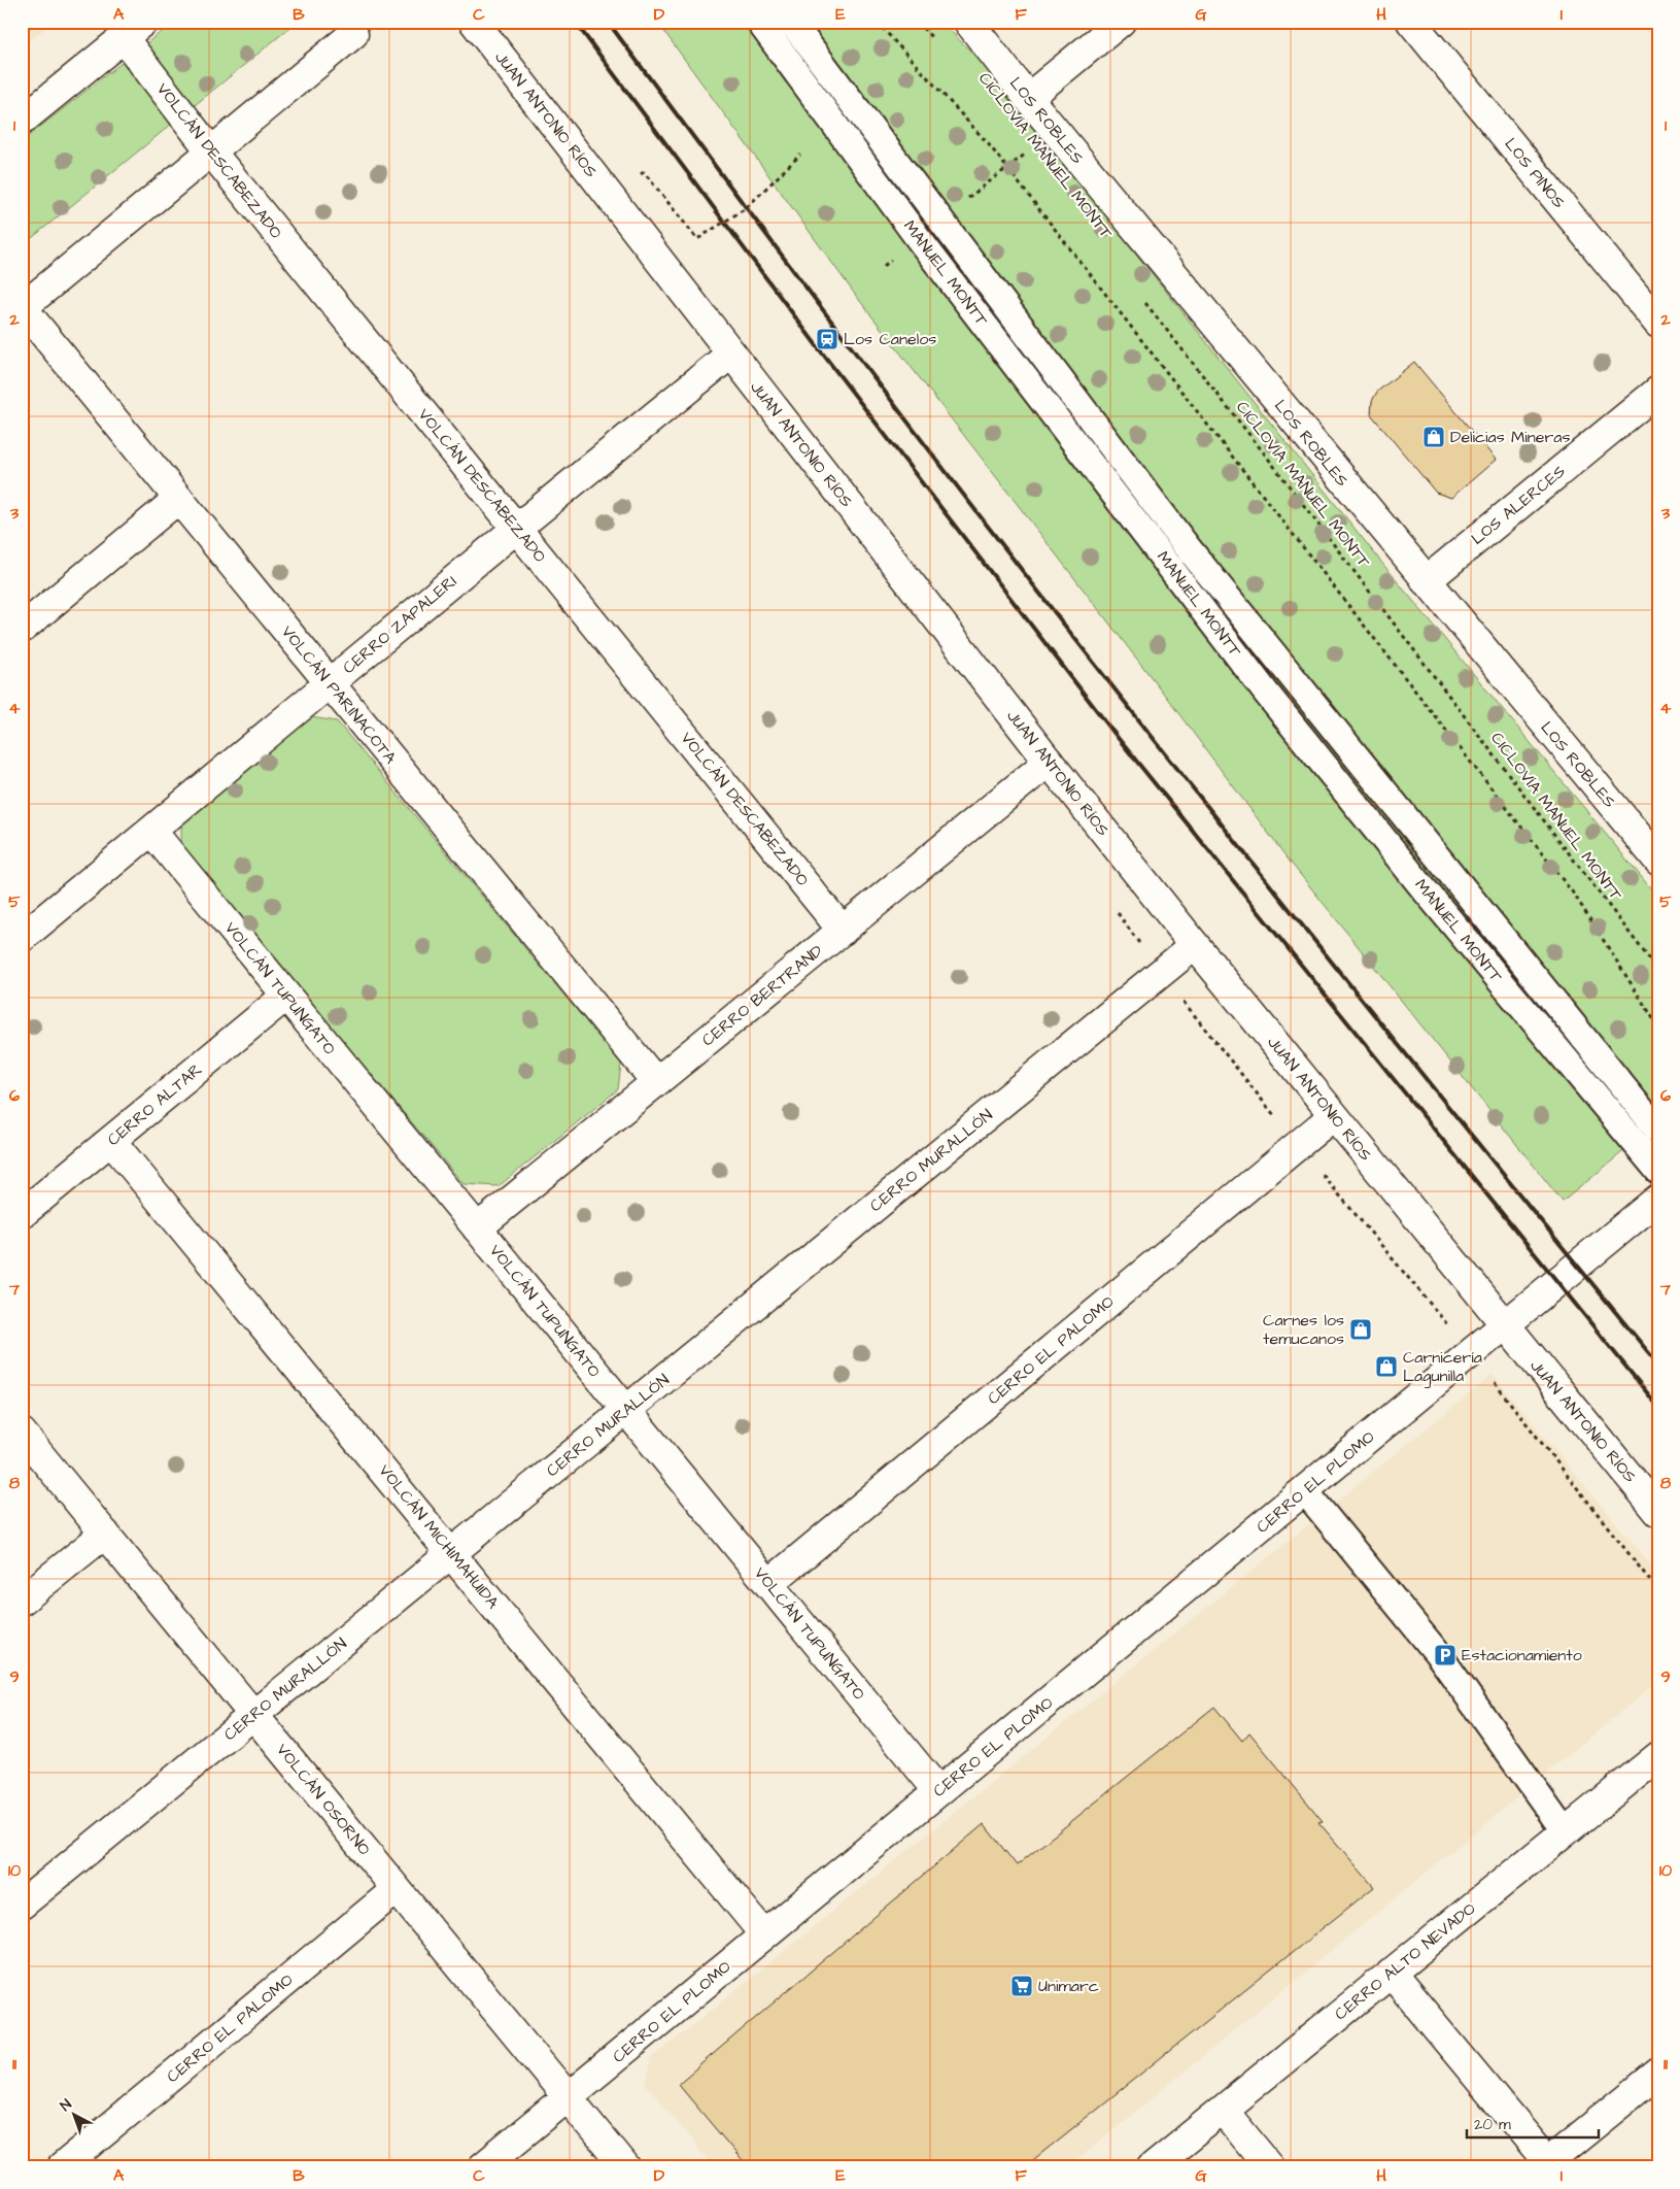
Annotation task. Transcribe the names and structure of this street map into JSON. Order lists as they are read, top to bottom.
{
  "streets": {
    "street": [
      "JUAN ANTONIO RÍOS",
      "LOS ROBLES",
      "VOLCÁN DESCABEZADO",
      "LOS PINOS",
      "LOS ALERCES",
      "CERRO ZAPALERI",
      "VOLCÁN PARINACOTA",
      "VOLCÁN TUPUNGATO",
      "CERRO BERTRAND",
      "CERRO ALTAR",
      "CERRO MURALLÓN",
      "CERRO EL PALOMO",
      "CERRO EL PLOMO",
      "VOLCÁN MICHIMAHUIDA",
      "VOLCÁN OSORNO",
      "CERRO ALTO NEVADO"
    ],
    "lane": ["MANUEL MONTT"],
    "path": ["CICLOVÍA MANUEL MONTT"]
  },
  "crossings": [
    ["JUAN ANTONIO RÍOS", "CERRO ZAPALERI"],
    ["JUAN ANTONIO RÍOS", "CERRO BERTRAND"],
    ["JUAN ANTONIO RÍOS", "CERRO MURALLÓN"],
    ["JUAN ANTONIO RÍOS", "CERRO EL PALOMO"],
    ["JUAN ANTONIO RÍOS", "CERRO EL PLOMO"],
    ["LOS ROBLES", "LOS ALERCES"],
    ["VOLCÁN DESCABEZADO", "CERRO ZAPALERI"],
    ["VOLCÁN DESCABEZADO", "CERRO BERTRAND"],
    ["CERRO ZAPALERI", "VOLCÁN PARINACOTA"],
    ["CERRO ZAPALERI", "VOLCÁN TUPUNGATO"],
    ["VOLCÁN PARINACOTA", "CERRO BERTRAND"],
    ["VOLCÁN TUPUNGATO", "CERRO BERTRAND"],
    ["VOLCÁN TUPUNGATO", "CERRO ALTAR"],
    ["VOLCÁN TUPUNGATO", "CERRO MURALLÓN"],
    ["VOLCÁN TUPUNGATO", "CERRO EL PALOMO"],
    ["VOLCÁN TUPUNGATO", "CERRO EL PLOMO"],
    ["CERRO ALTAR", "VOLCÁN MICHIMAHUIDA"],
    ["CERRO MURALLÓN", "VOLCÁN MICHIMAHUIDA"],
    ["CERRO MURALLÓN", "VOLCÁN OSORNO"],
    ["CERRO EL PALOMO", "VOLCÁN OSORNO"],
    ["CERRO EL PLOMO", "VOLCÁN MICHIMAHUIDA"],
    ["CERRO EL PLOMO", "VOLCÁN OSORNO"]
  ],
  "places": {
    "station": ["Los Canelos"],
    "shop": ["Delicias Mineras", "Carnes los temucanos", "Carnicería Lagunilla"],
    "parking": ["Estacionamiento"],
    "supermarket": ["Unimarc"]
  },
  "scale_bar": "20 m",
  "north": "top left",
  "grid": {
    "columns": [
      "A",
      "B",
      "C",
      "D",
      "E",
      "F",
      "G",
      "H",
      "I"
    ],
    "rows": [
      "1",
      "2",
      "3",
      "4",
      "5",
      "6",
      "7",
      "8",
      "9",
      "10",
      "11"
    ]
  }
}
